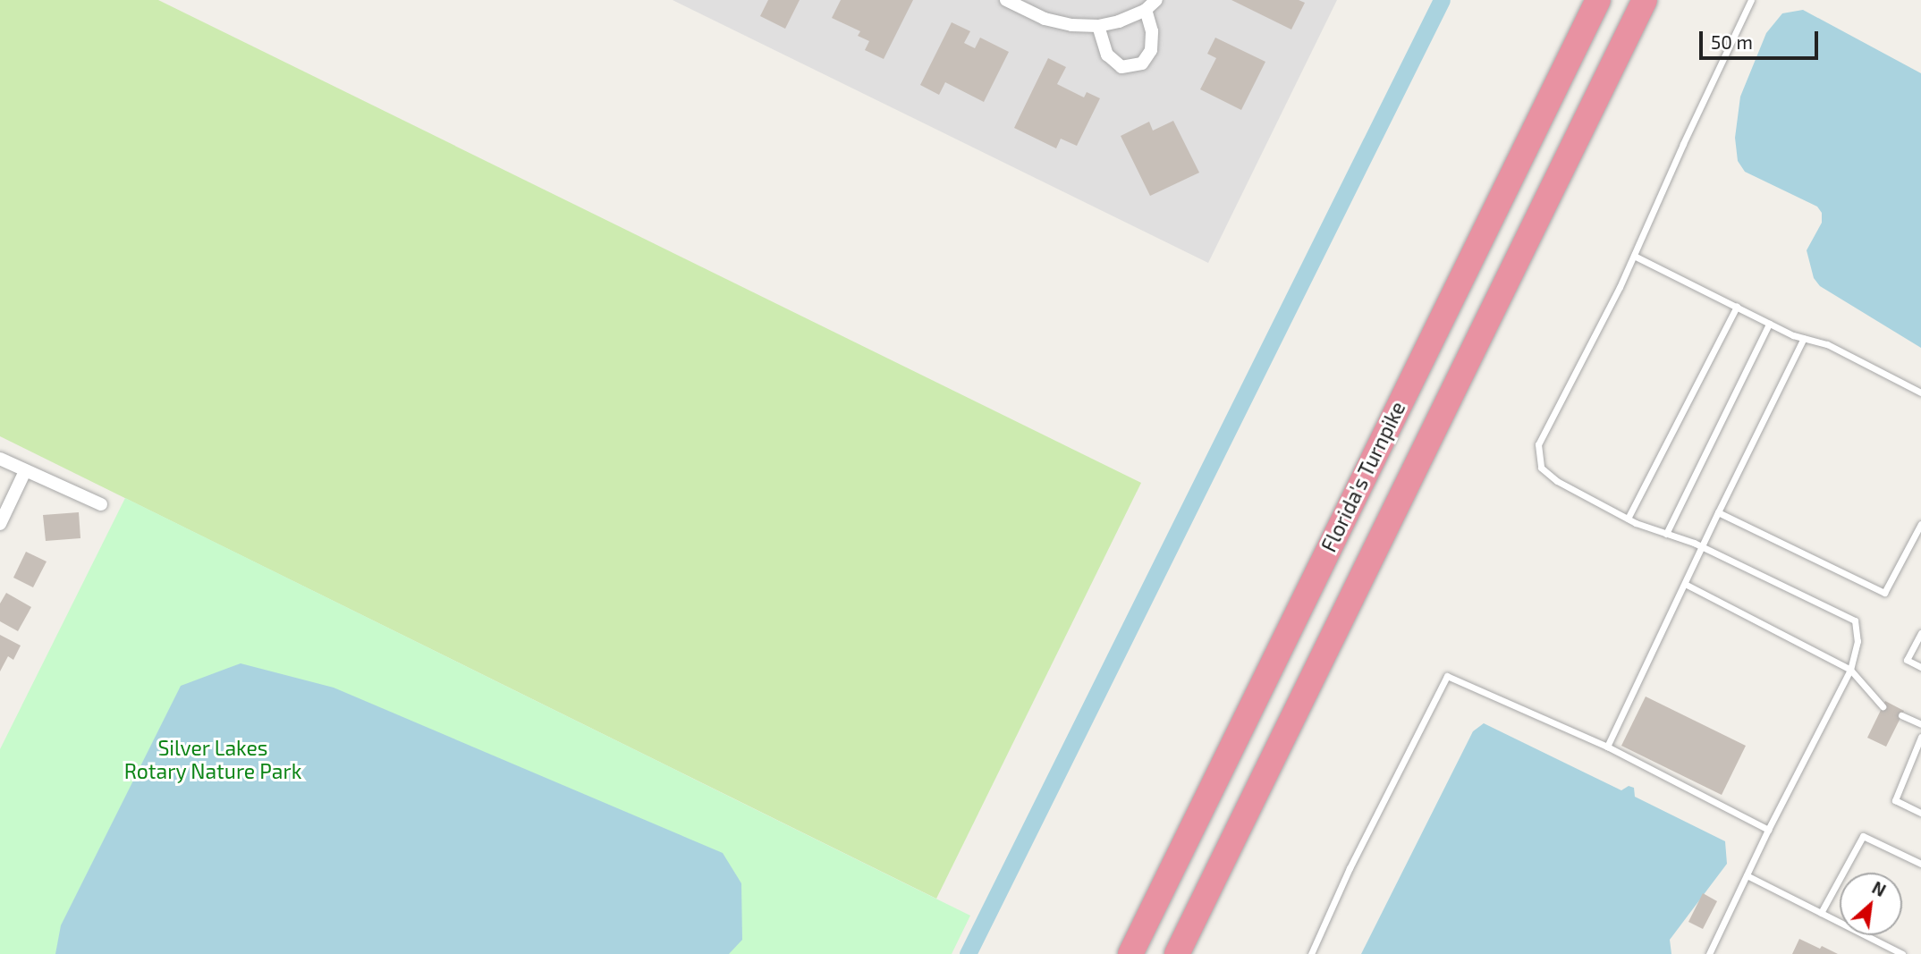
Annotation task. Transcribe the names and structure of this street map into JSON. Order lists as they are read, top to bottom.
{
  "streets": {
    "highway": ["Florida's Turnpike"]
  },
  "parks": ["Silver Lakes Rotary Nature Park"],
  "scale_bar": "50 m",
  "north": "top right"
}
